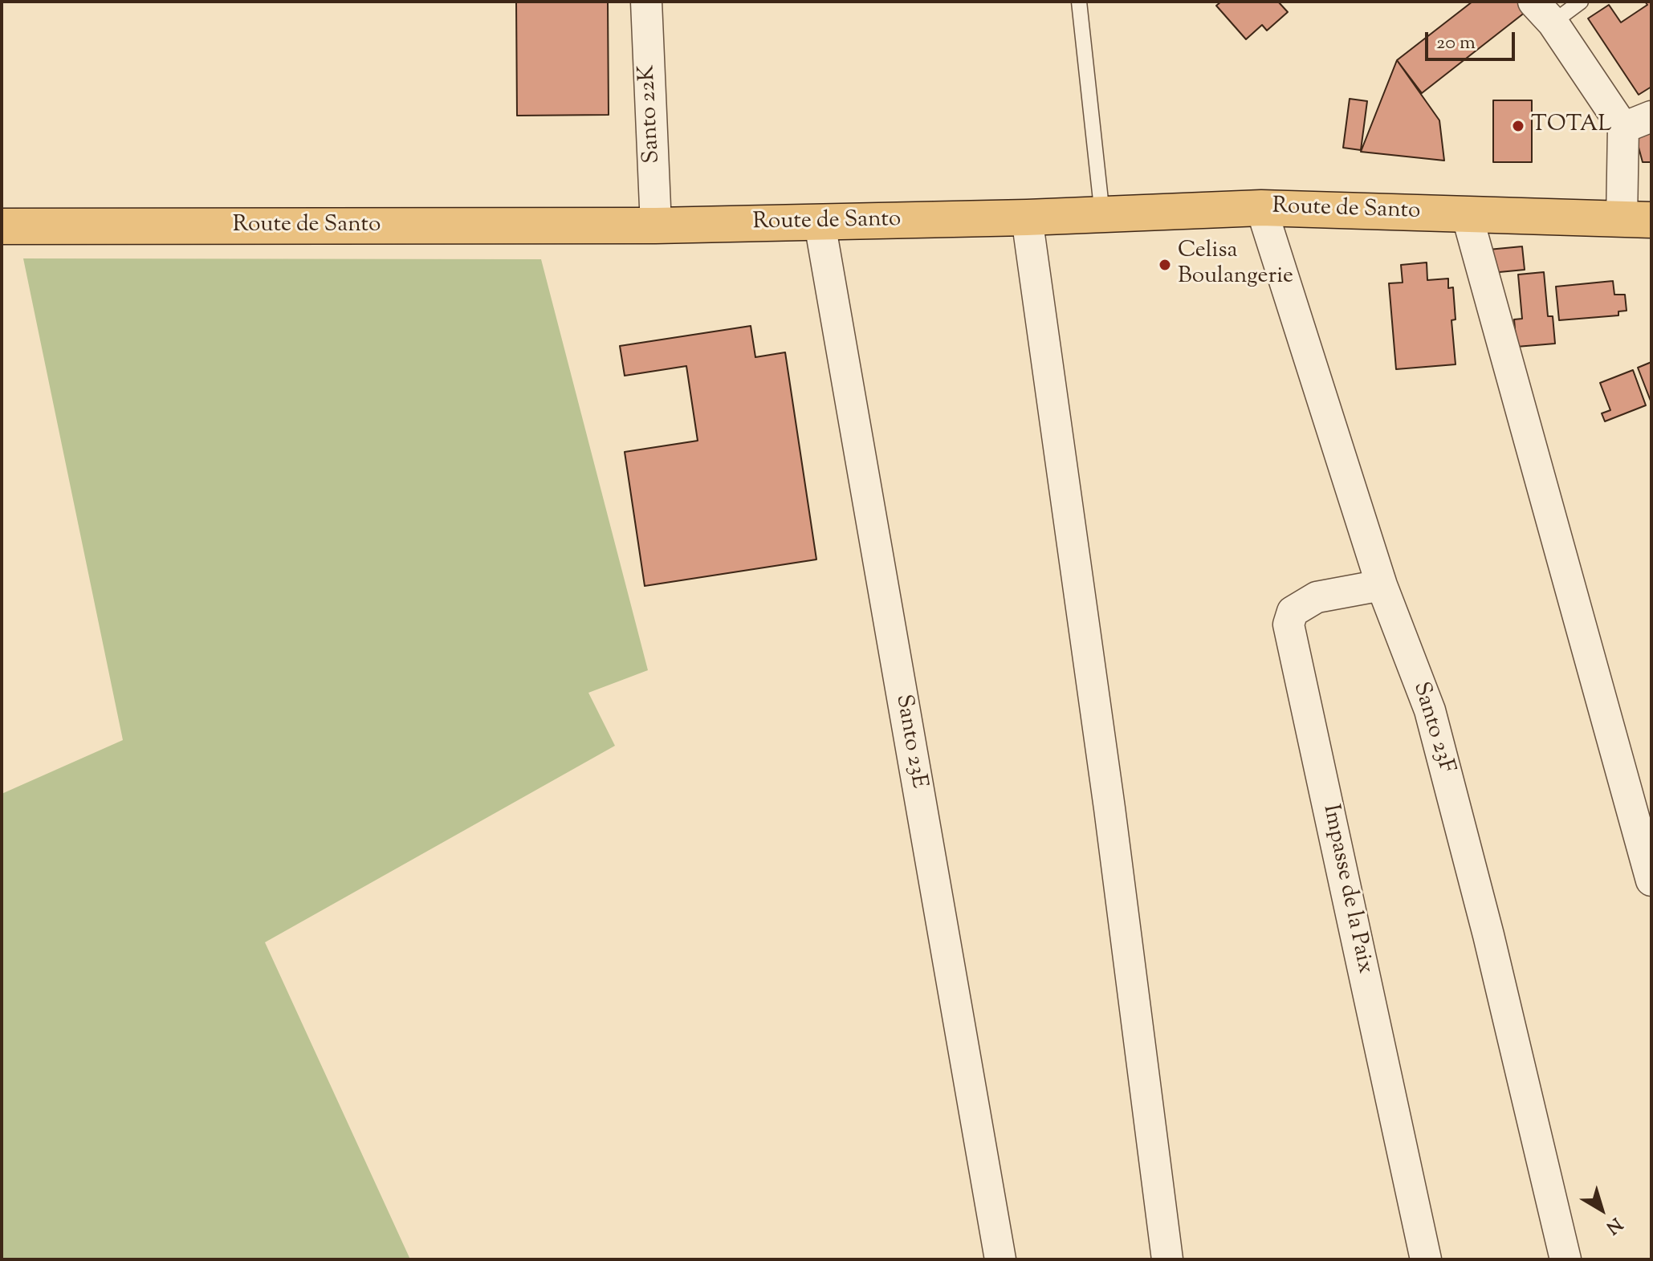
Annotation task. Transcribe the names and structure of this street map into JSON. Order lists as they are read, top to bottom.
{
  "streets": {
    "main road": ["Route de Santo"],
    "street": [
      "Santo 22K",
      "Santo 23F",
      "Santo 23E",
      "Impasse de la Paix"
    ]
  },
  "crossings": [
    ["Santo 22K", "Route de Santo"],
    ["Route de Santo", "Santo 23F"],
    ["Route de Santo", "Santo 23E"],
    ["Santo 23F", "Impasse de la Paix"]
  ],
  "places": ["TOTAL", "Celisa Boulangerie"],
  "scale_bar": "20 m",
  "north": "bottom right"
}
